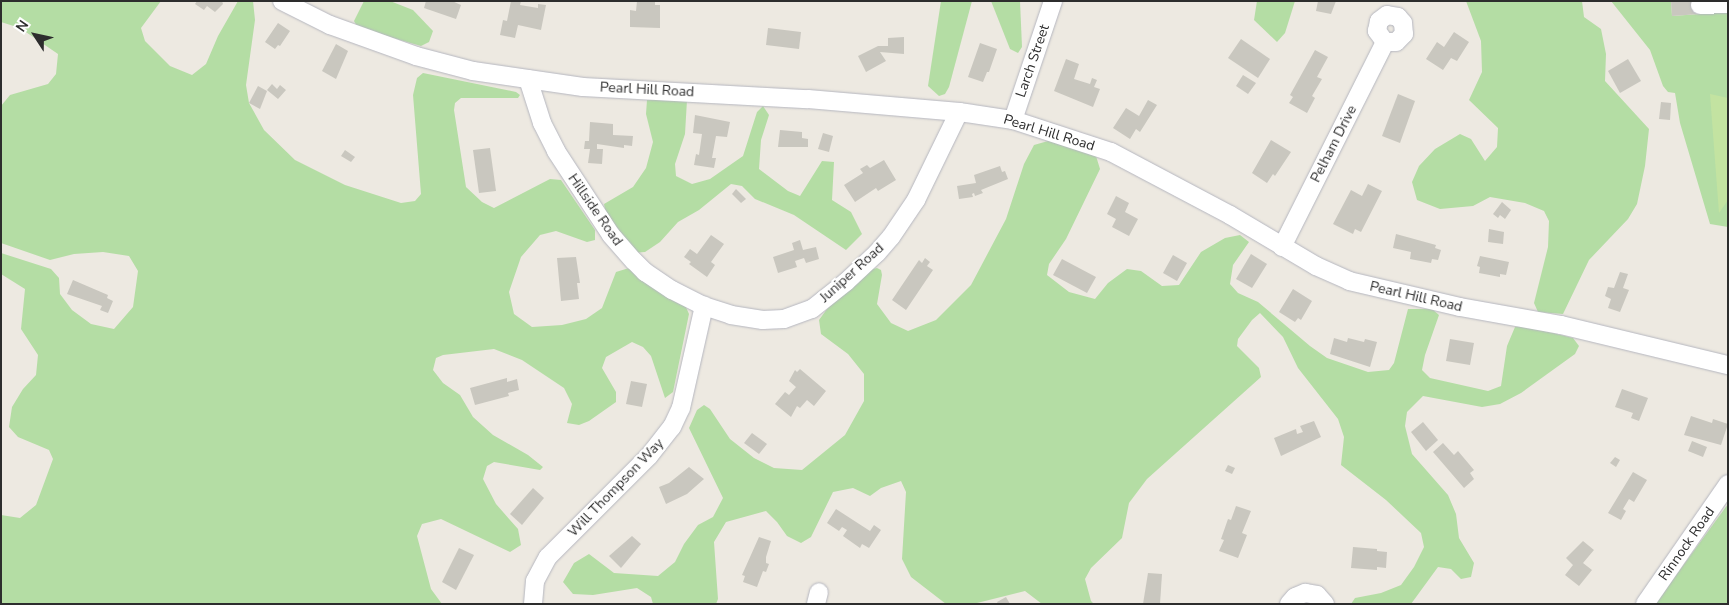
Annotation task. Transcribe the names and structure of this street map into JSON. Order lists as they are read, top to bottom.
{
  "streets": {
    "street": [
      "Larch Street",
      "Pearl Hill Road",
      "Pelham Drive",
      "Hillside Road",
      "Juniper Road",
      "Will Thompson Way",
      "Rinnock Road"
    ]
  },
  "crossings": [
    ["Larch Street", "Pearl Hill Road"],
    ["Pearl Hill Road", "Pelham Drive"],
    ["Pearl Hill Road", "Hillside Road"],
    ["Pearl Hill Road", "Juniper Road"],
    ["Hillside Road", "Juniper Road"],
    ["Hillside Road", "Will Thompson Way"],
    ["Juniper Road", "Will Thompson Way"]
  ],
  "north": "top left"
}
